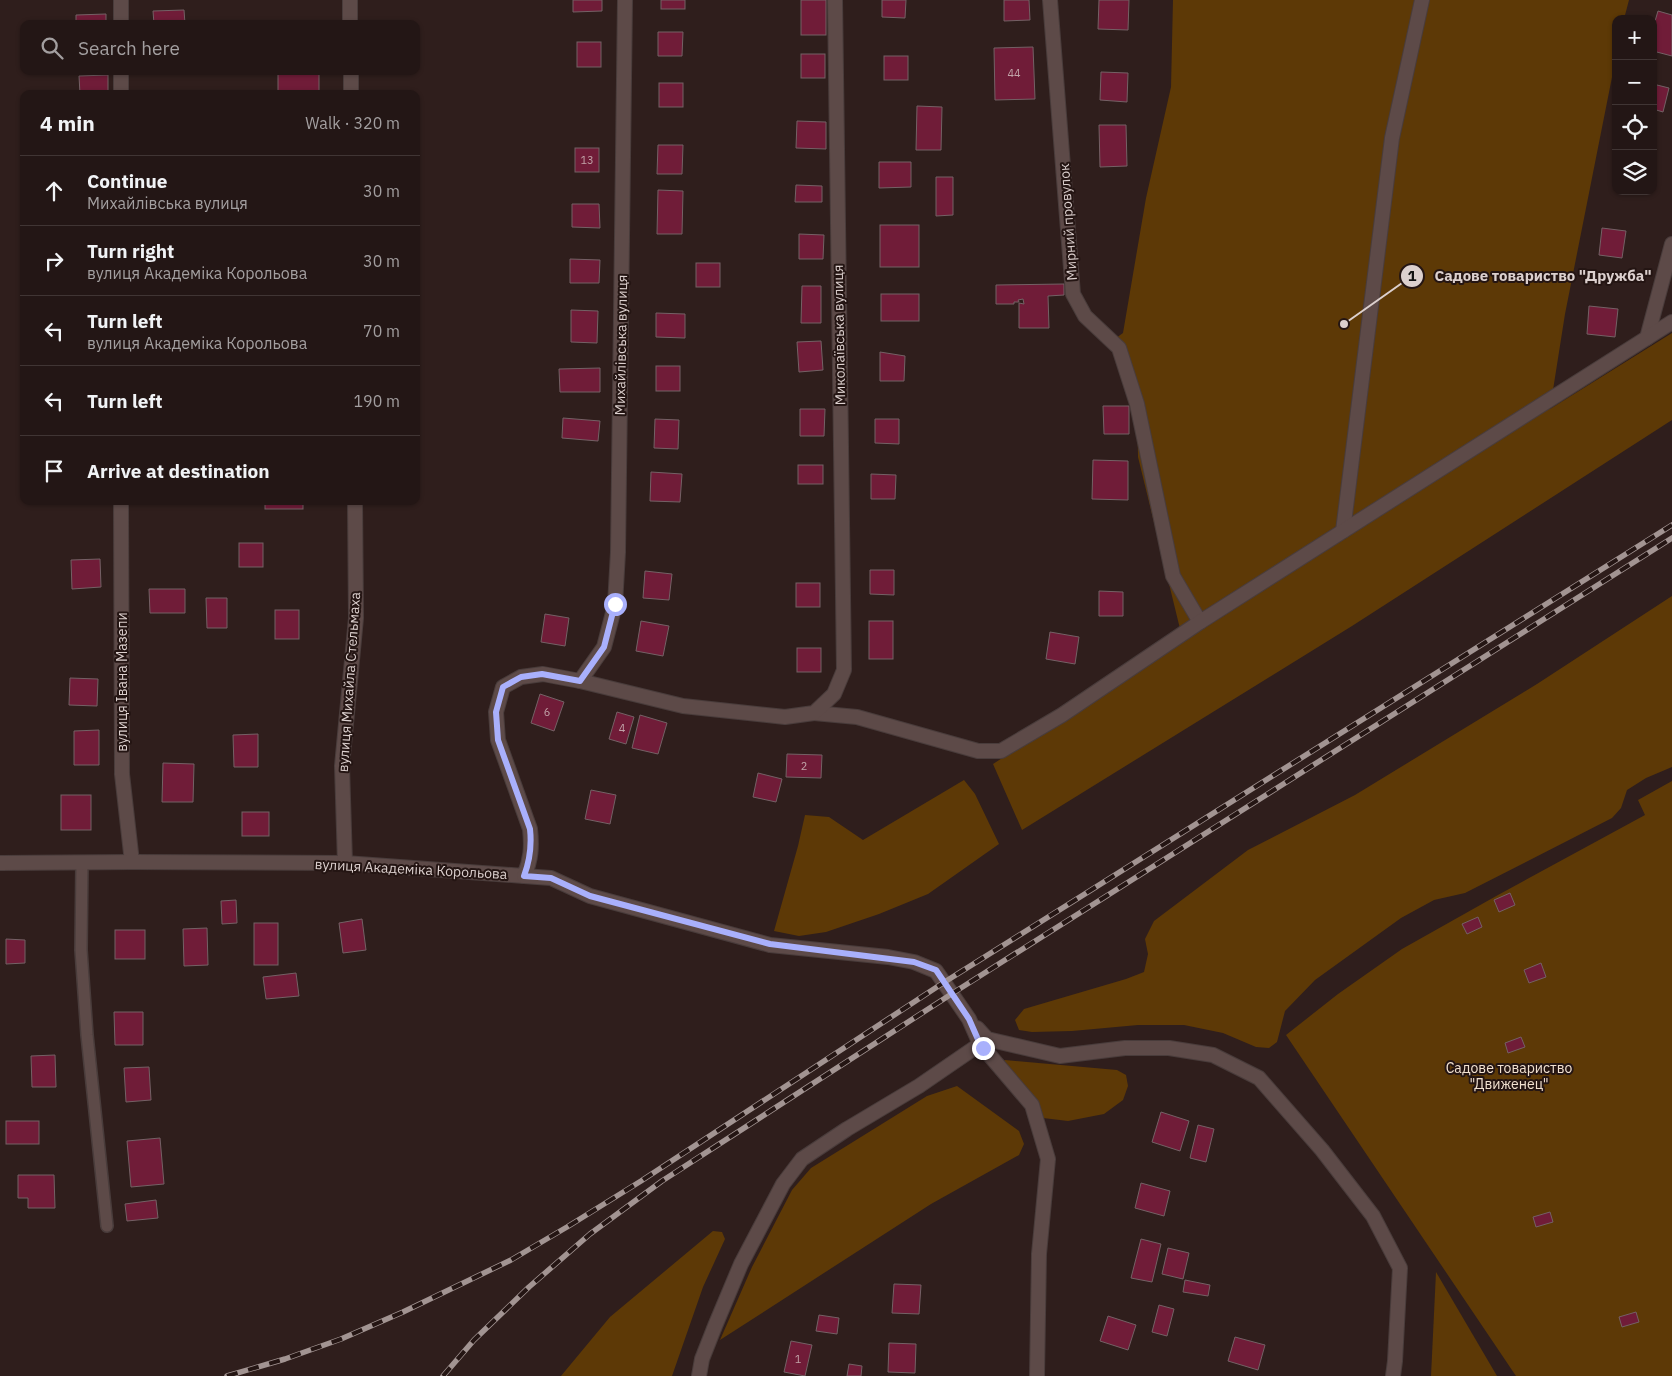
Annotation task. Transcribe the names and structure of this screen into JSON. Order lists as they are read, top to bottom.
{
  "streets": {
    "street": [
      "Мирний провулок",
      "Миколаївська вулиця",
      "Михайлівська вулиця",
      "вулиця Івана Мазепи",
      "вулиця Михайла Стельмаха",
      "вулиця Академіка Корольова"
    ]
  },
  "crossings": [
    ["Мирний провулок", "вулиця Академіка Корольова"],
    ["Миколаївська вулиця", "вулиця Академіка Корольова"],
    ["Михайлівська вулиця", "вулиця Академіка Корольова"],
    ["вулиця Івана Мазепи", "вулиця Академіка Корольова"],
    ["вулиця Михайла Стельмаха", "вулиця Академіка Корольова"]
  ],
  "parks": ["Садове товариство \"Движенец\""],
  "places": ["Садове товариство \"Дружба\""],
  "house_numbers": [
    "44",
    "13",
    "6",
    "4",
    "2",
    "1"
  ],
  "page": {
    "map_buttons": ["+", "−"],
    "search": "Search here",
    "heading": ["4 min", "Walk · 320 m"],
    "list": [
      ["Continue", "Михайлівська вулиця", "30 m"],
      ["Turn right", "вулиця Академіка Корольова", "30 m"],
      ["Turn left", "вулиця Академіка Корольова", "70 m"],
      ["Turn left", "190 m"],
      "Arrive at destination"
    ]
  }
}
